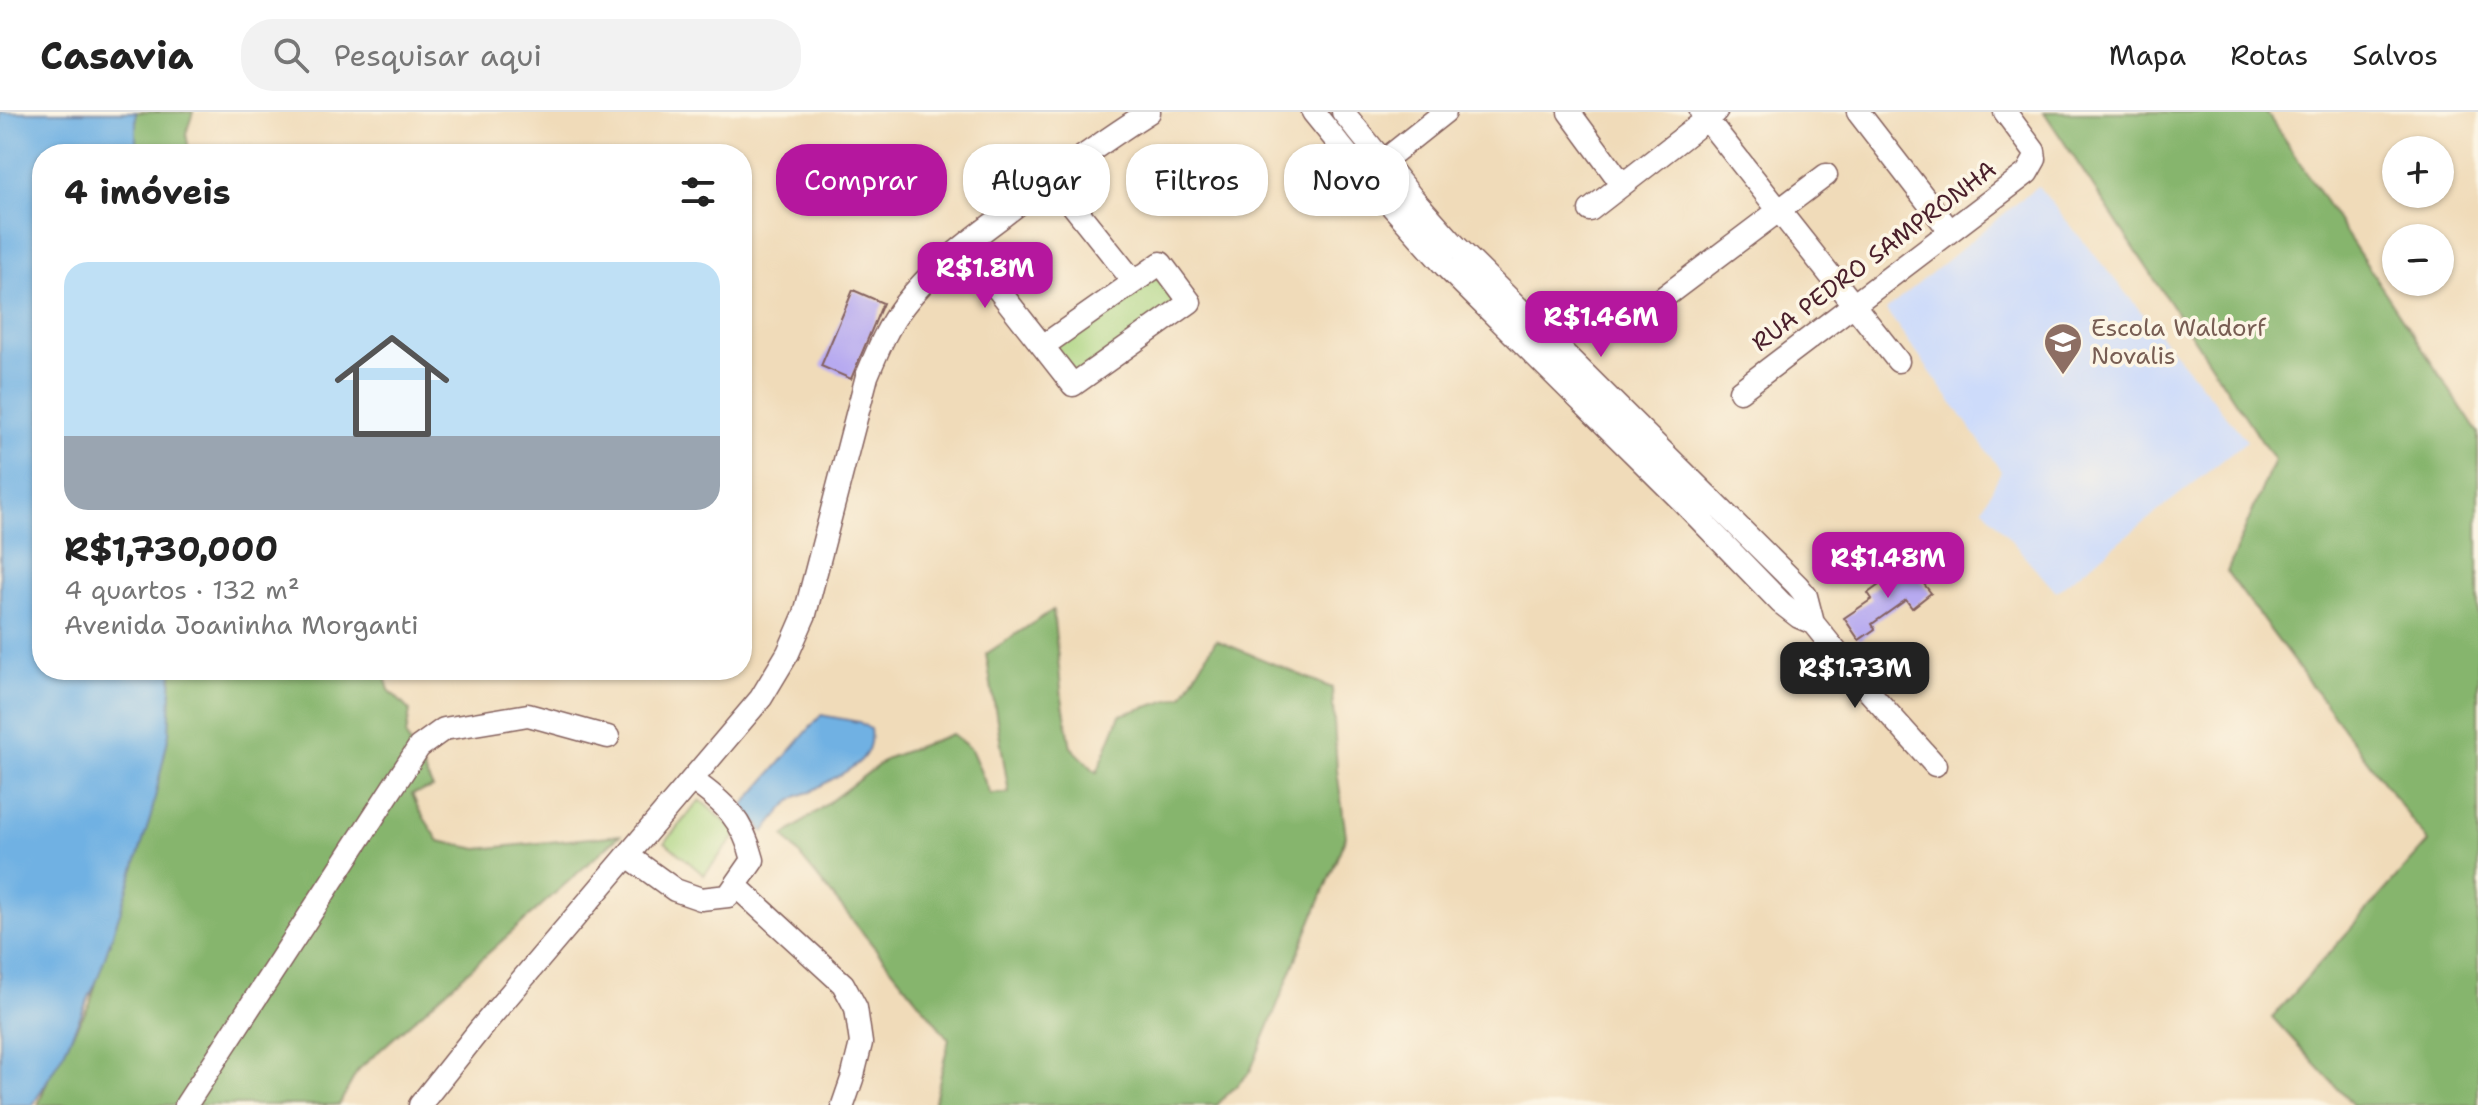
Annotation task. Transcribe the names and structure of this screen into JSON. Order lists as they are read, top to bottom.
{
  "streets": {
    "street": ["RUA PEDRO SAMPRONHA"]
  },
  "places": {
    "school or university": ["Escola Waldorf Novalis"]
  },
  "page": {
    "header": "Casavia",
    "search": "Pesquisar aqui",
    "nav": ["Mapa", "Rotas", "Salvos"],
    "map_buttons": ["+", "−"],
    "chip": [
      "Comprar",
      "Alugar",
      "Filtros",
      "Novo"
    ],
    "heading": "4 imóveis",
    "list": [
      {
        "name": "R$1,730,000",
        "note": "4 quartos · 132 m² · Avenida Joaninha Morganti"
      }
    ],
    "price": [
      "R$1.8M",
      "R$1.46M",
      "R$1.48M",
      "R$1.73M"
    ]
  }
}
